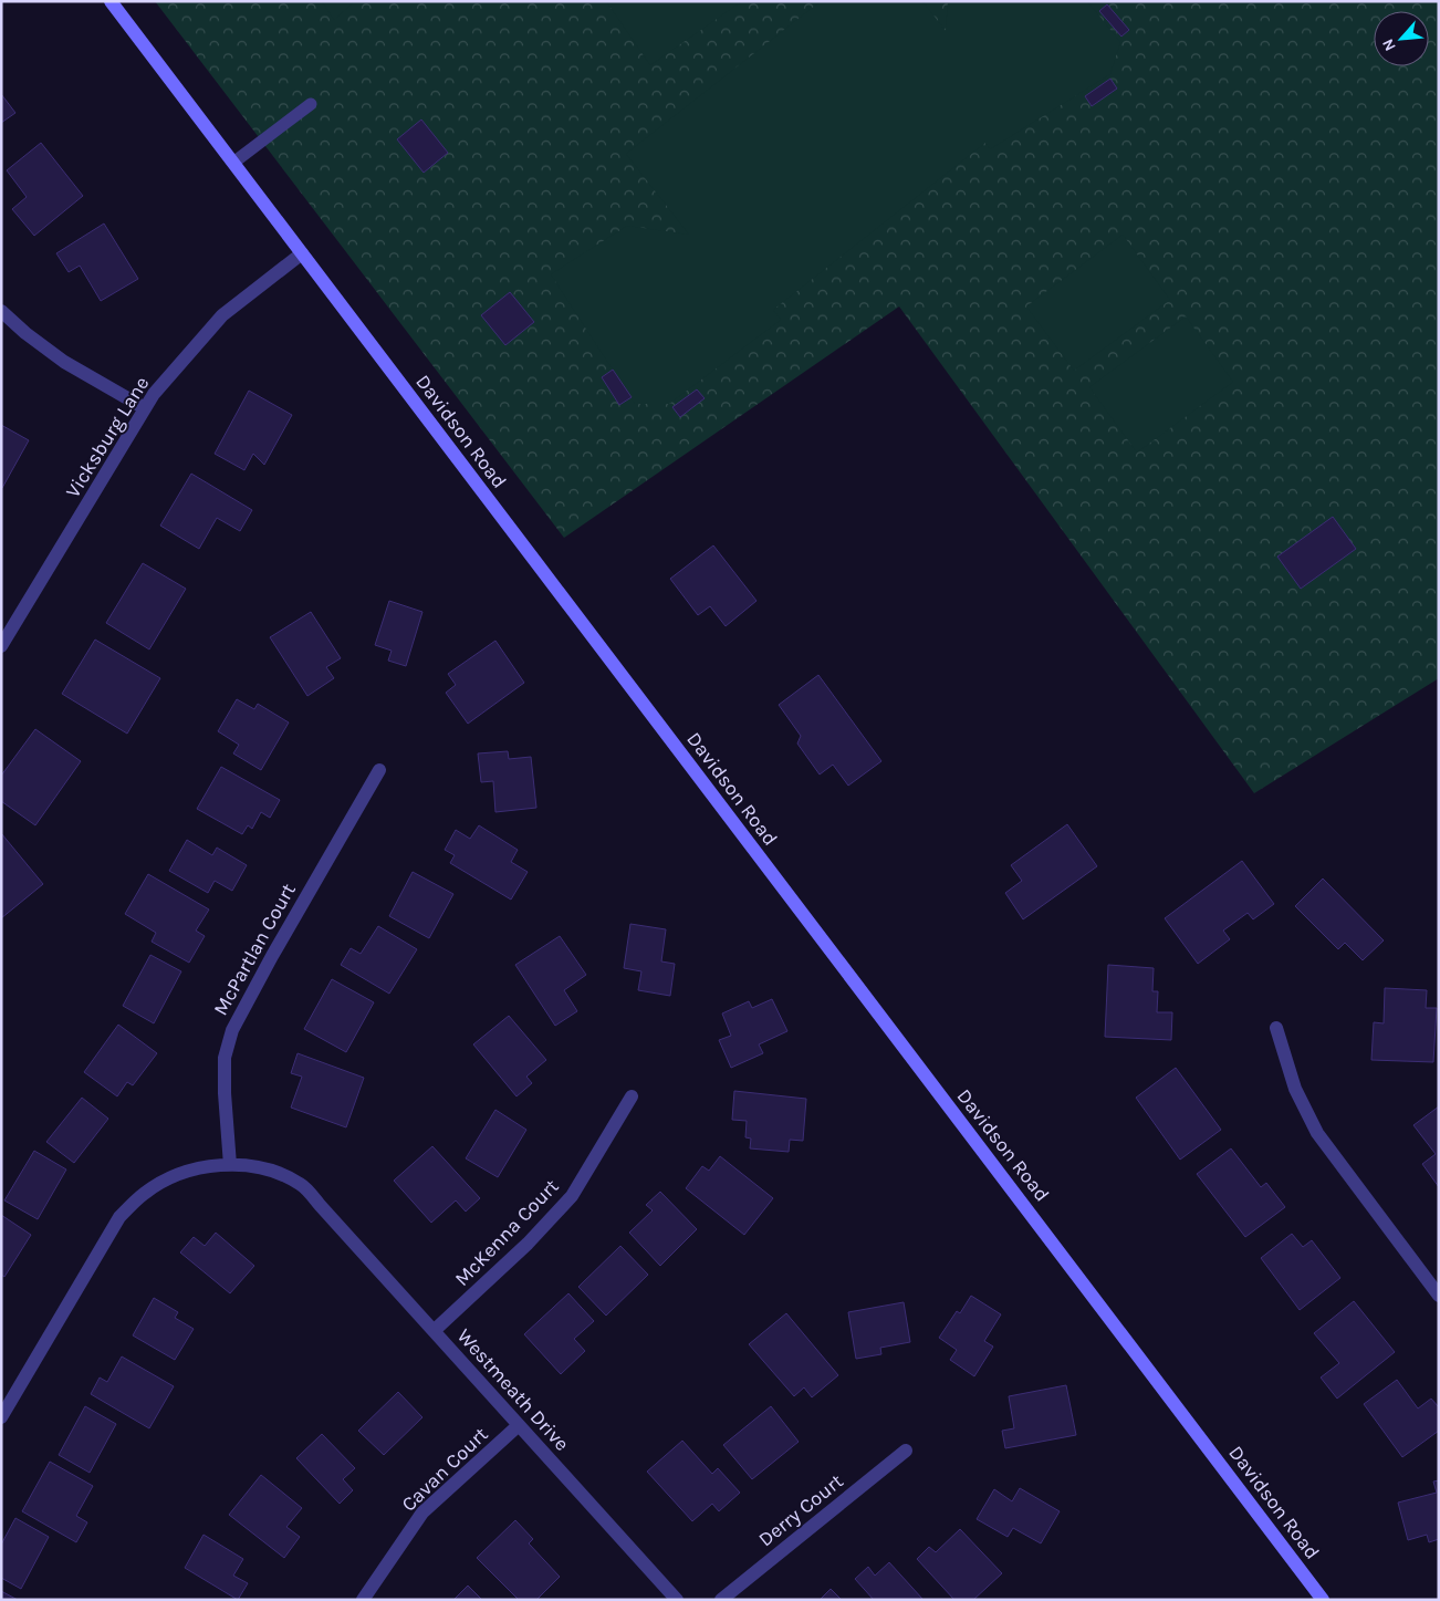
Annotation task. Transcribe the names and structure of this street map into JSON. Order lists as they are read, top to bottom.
{
  "streets": {
    "main road": ["Davidson Road"],
    "street": [
      "Vicksburg Lane",
      "McPartlan Court",
      "McKenna Court",
      "Westmeath Drive",
      "Cavan Court",
      "Derry Court"
    ]
  },
  "crossings": [
    ["Davidson Road", "Vicksburg Lane"],
    ["McPartlan Court", "Westmeath Drive"],
    ["McKenna Court", "Westmeath Drive"],
    ["Westmeath Drive", "Cavan Court"]
  ],
  "north": "bottom left"
}
